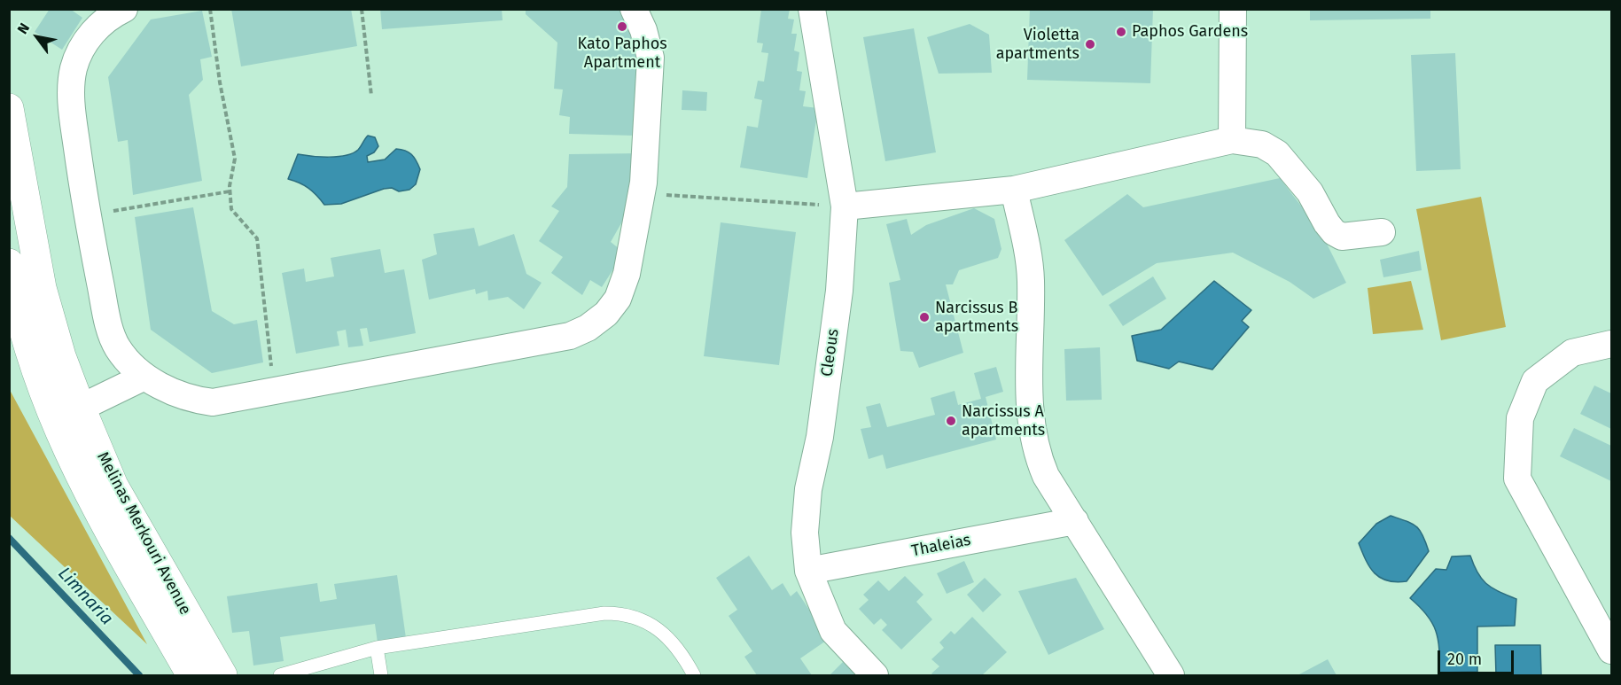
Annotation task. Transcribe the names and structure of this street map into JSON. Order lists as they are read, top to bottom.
{
  "streets": {
    "main road": ["Melinas Merkouri Avenue"],
    "street": ["Cleous", "Thaleias"]
  },
  "crossings": [
    ["Cleous", "Thaleias"]
  ],
  "water": ["Limnaria"],
  "places": [
    "Kato Paphos Apartment",
    "Paphos Gardens",
    "Violetta apartments",
    "Narcissus B apartments",
    "Narcissus A apartments"
  ],
  "scale_bar": "20 m",
  "north": "top left"
}
